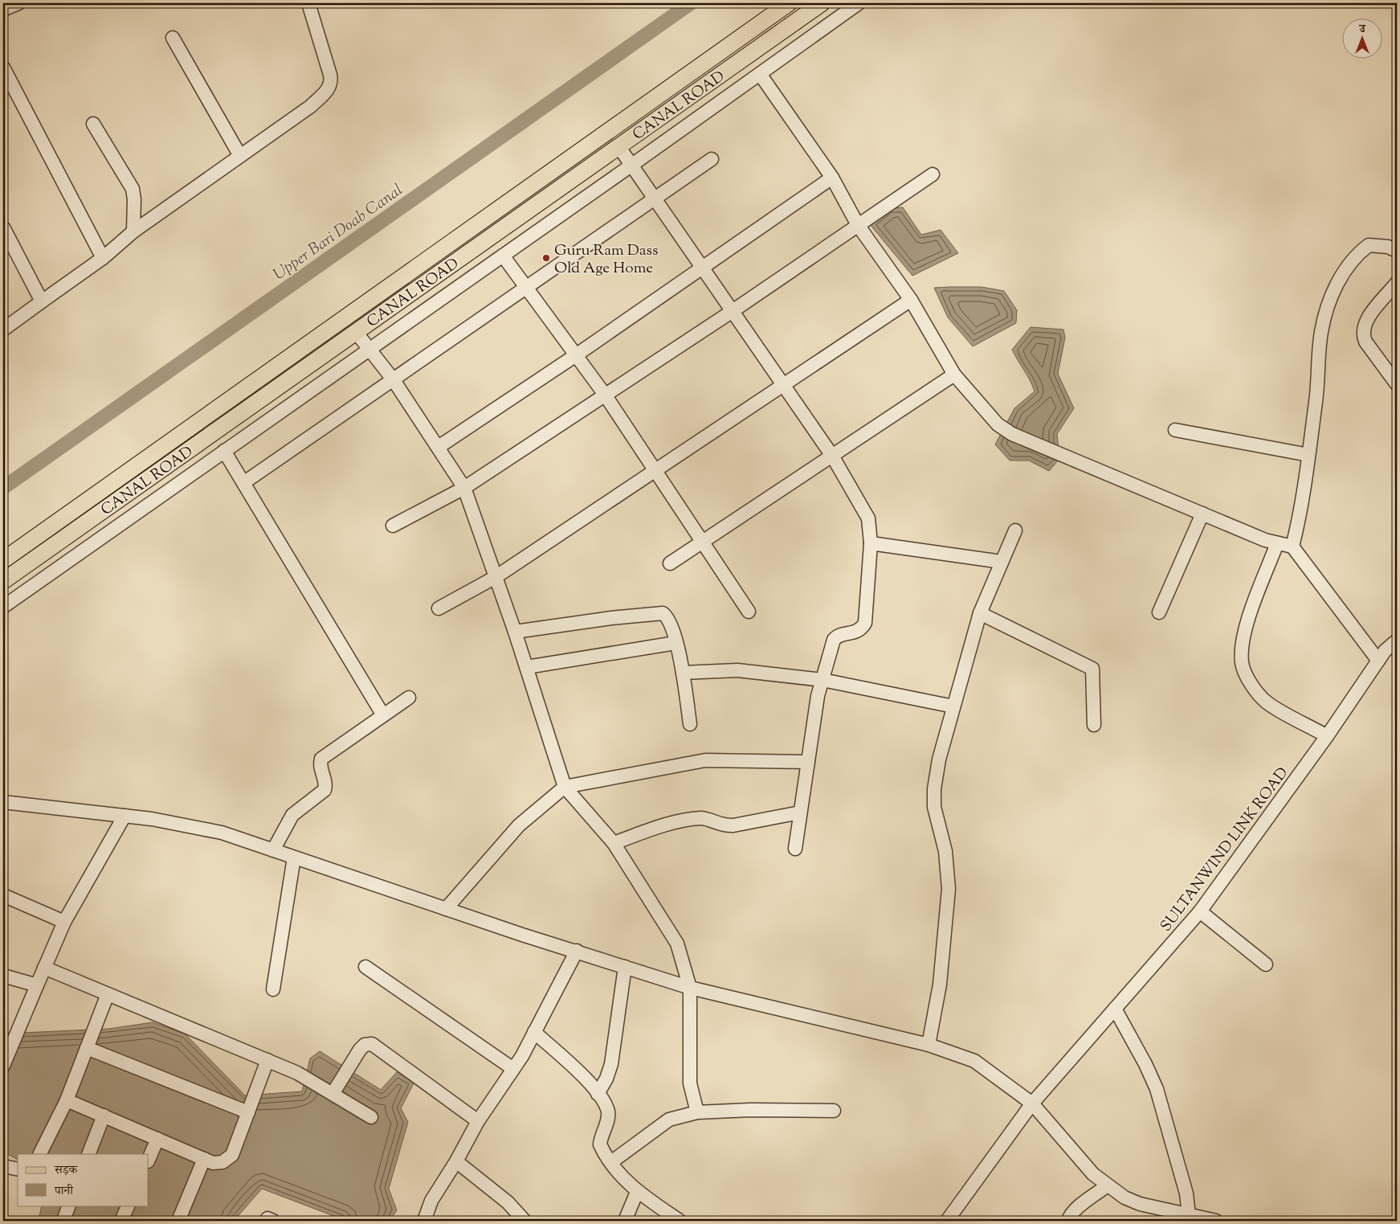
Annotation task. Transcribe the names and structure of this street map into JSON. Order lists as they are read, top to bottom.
{
  "streets": {
    "main road": ["CANAL ROAD"],
    "street": ["SULTANWIND LINK ROAD"]
  },
  "water": ["Upper Bari Doab Canal"],
  "places": ["Guru Ram Dass Old Age Home"],
  "legend": ["सड़क", "पानी"],
  "north": "top"
}
